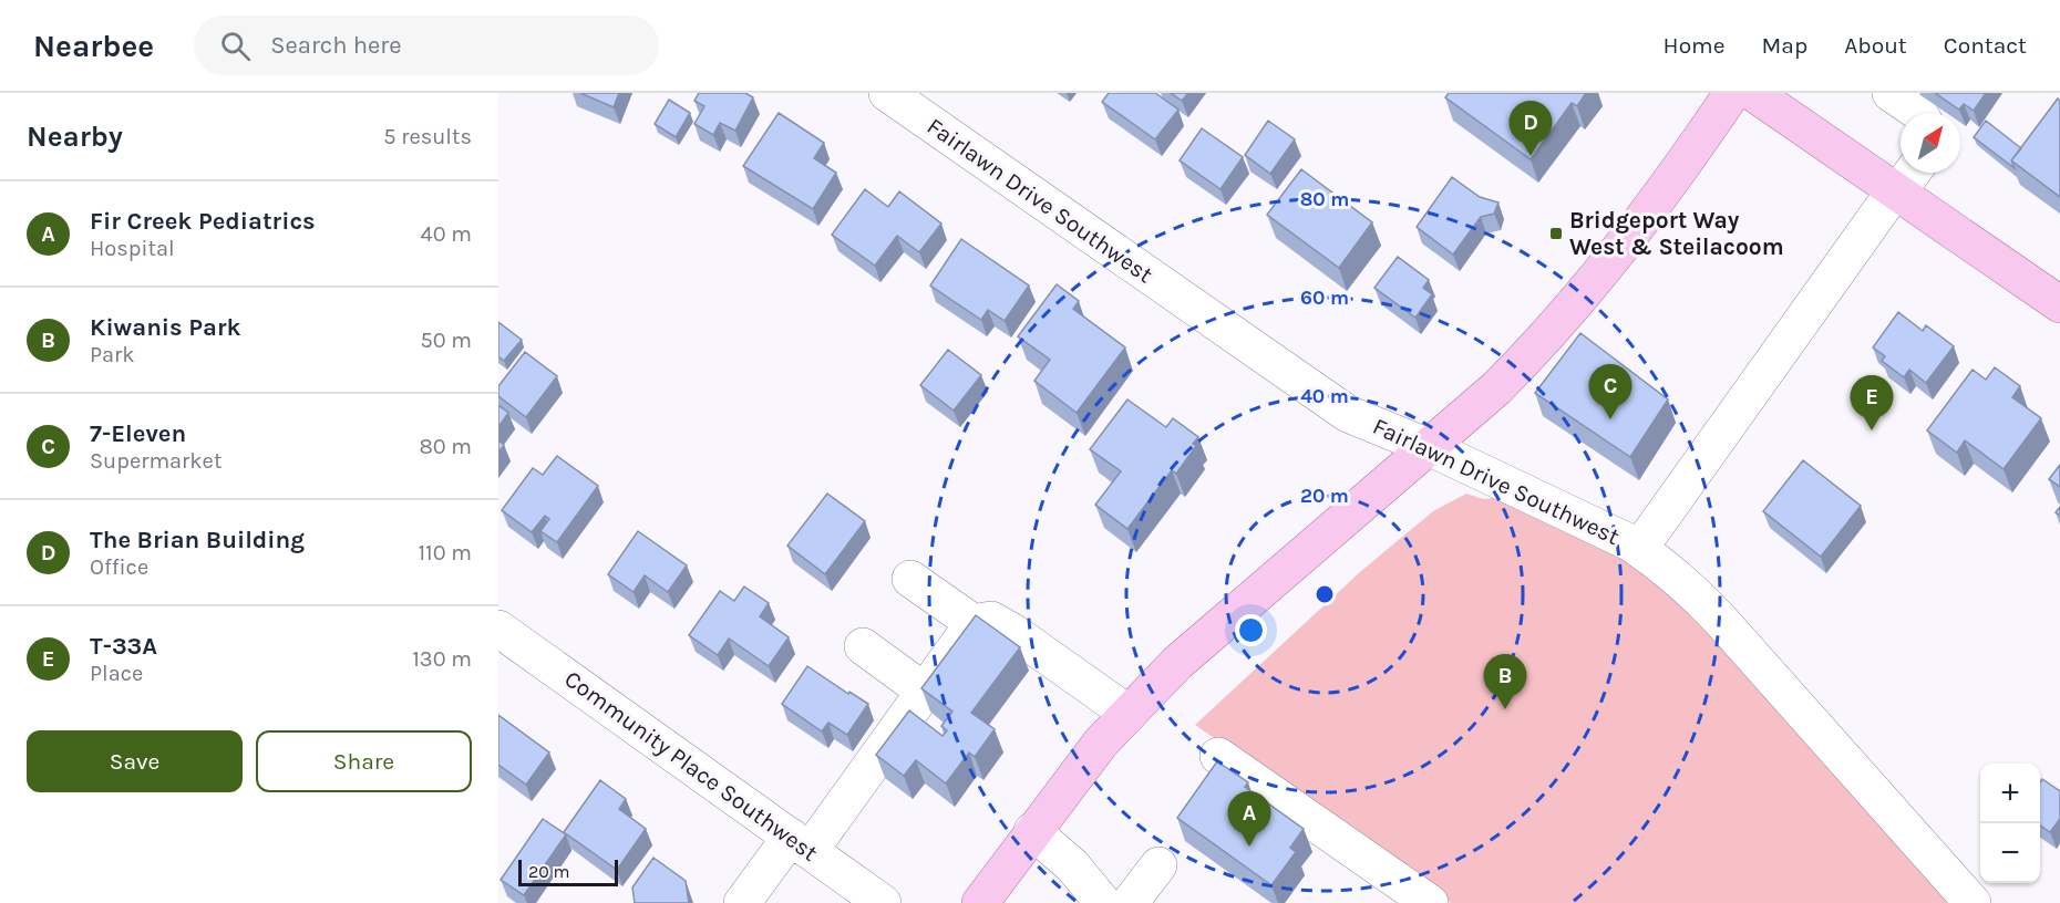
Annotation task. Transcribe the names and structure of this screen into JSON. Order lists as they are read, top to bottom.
{
  "streets": {
    "street": ["Fairlawn Drive Southwest", "Community Place Southwest"]
  },
  "places": {
    "transit": ["Bridgeport Way West & Steilacoom"]
  },
  "scale_bar": "20 m",
  "north": "top right",
  "page": {
    "header": "Nearbee",
    "search": "Search here",
    "nav": [
      "Home",
      "Map",
      "About",
      "Contact"
    ],
    "heading": ["Nearby", "5 results"],
    "pins": [
      "D",
      "C",
      "E",
      "B",
      "A"
    ],
    "list": [
      {
        "mark": "A",
        "name": "Fir Creek Pediatrics",
        "note": "Hospital",
        "value": "40 m"
      },
      {
        "mark": "B",
        "name": "Kiwanis Park",
        "note": "Park",
        "value": "50 m"
      },
      {
        "mark": "C",
        "name": "7-Eleven",
        "note": "Supermarket",
        "value": "80 m"
      },
      {
        "mark": "D",
        "name": "The Brian Building",
        "note": "Office",
        "value": "110 m"
      },
      {
        "mark": "E",
        "name": "T-33A",
        "note": "Place",
        "value": "130 m"
      }
    ],
    "buttons": ["Save", "Share"],
    "map_buttons": ["+", "−"],
    "scale": "20 m"
  },
  "rings": [
    "80 m",
    "60 m",
    "40 m",
    "20 m"
  ]
}
